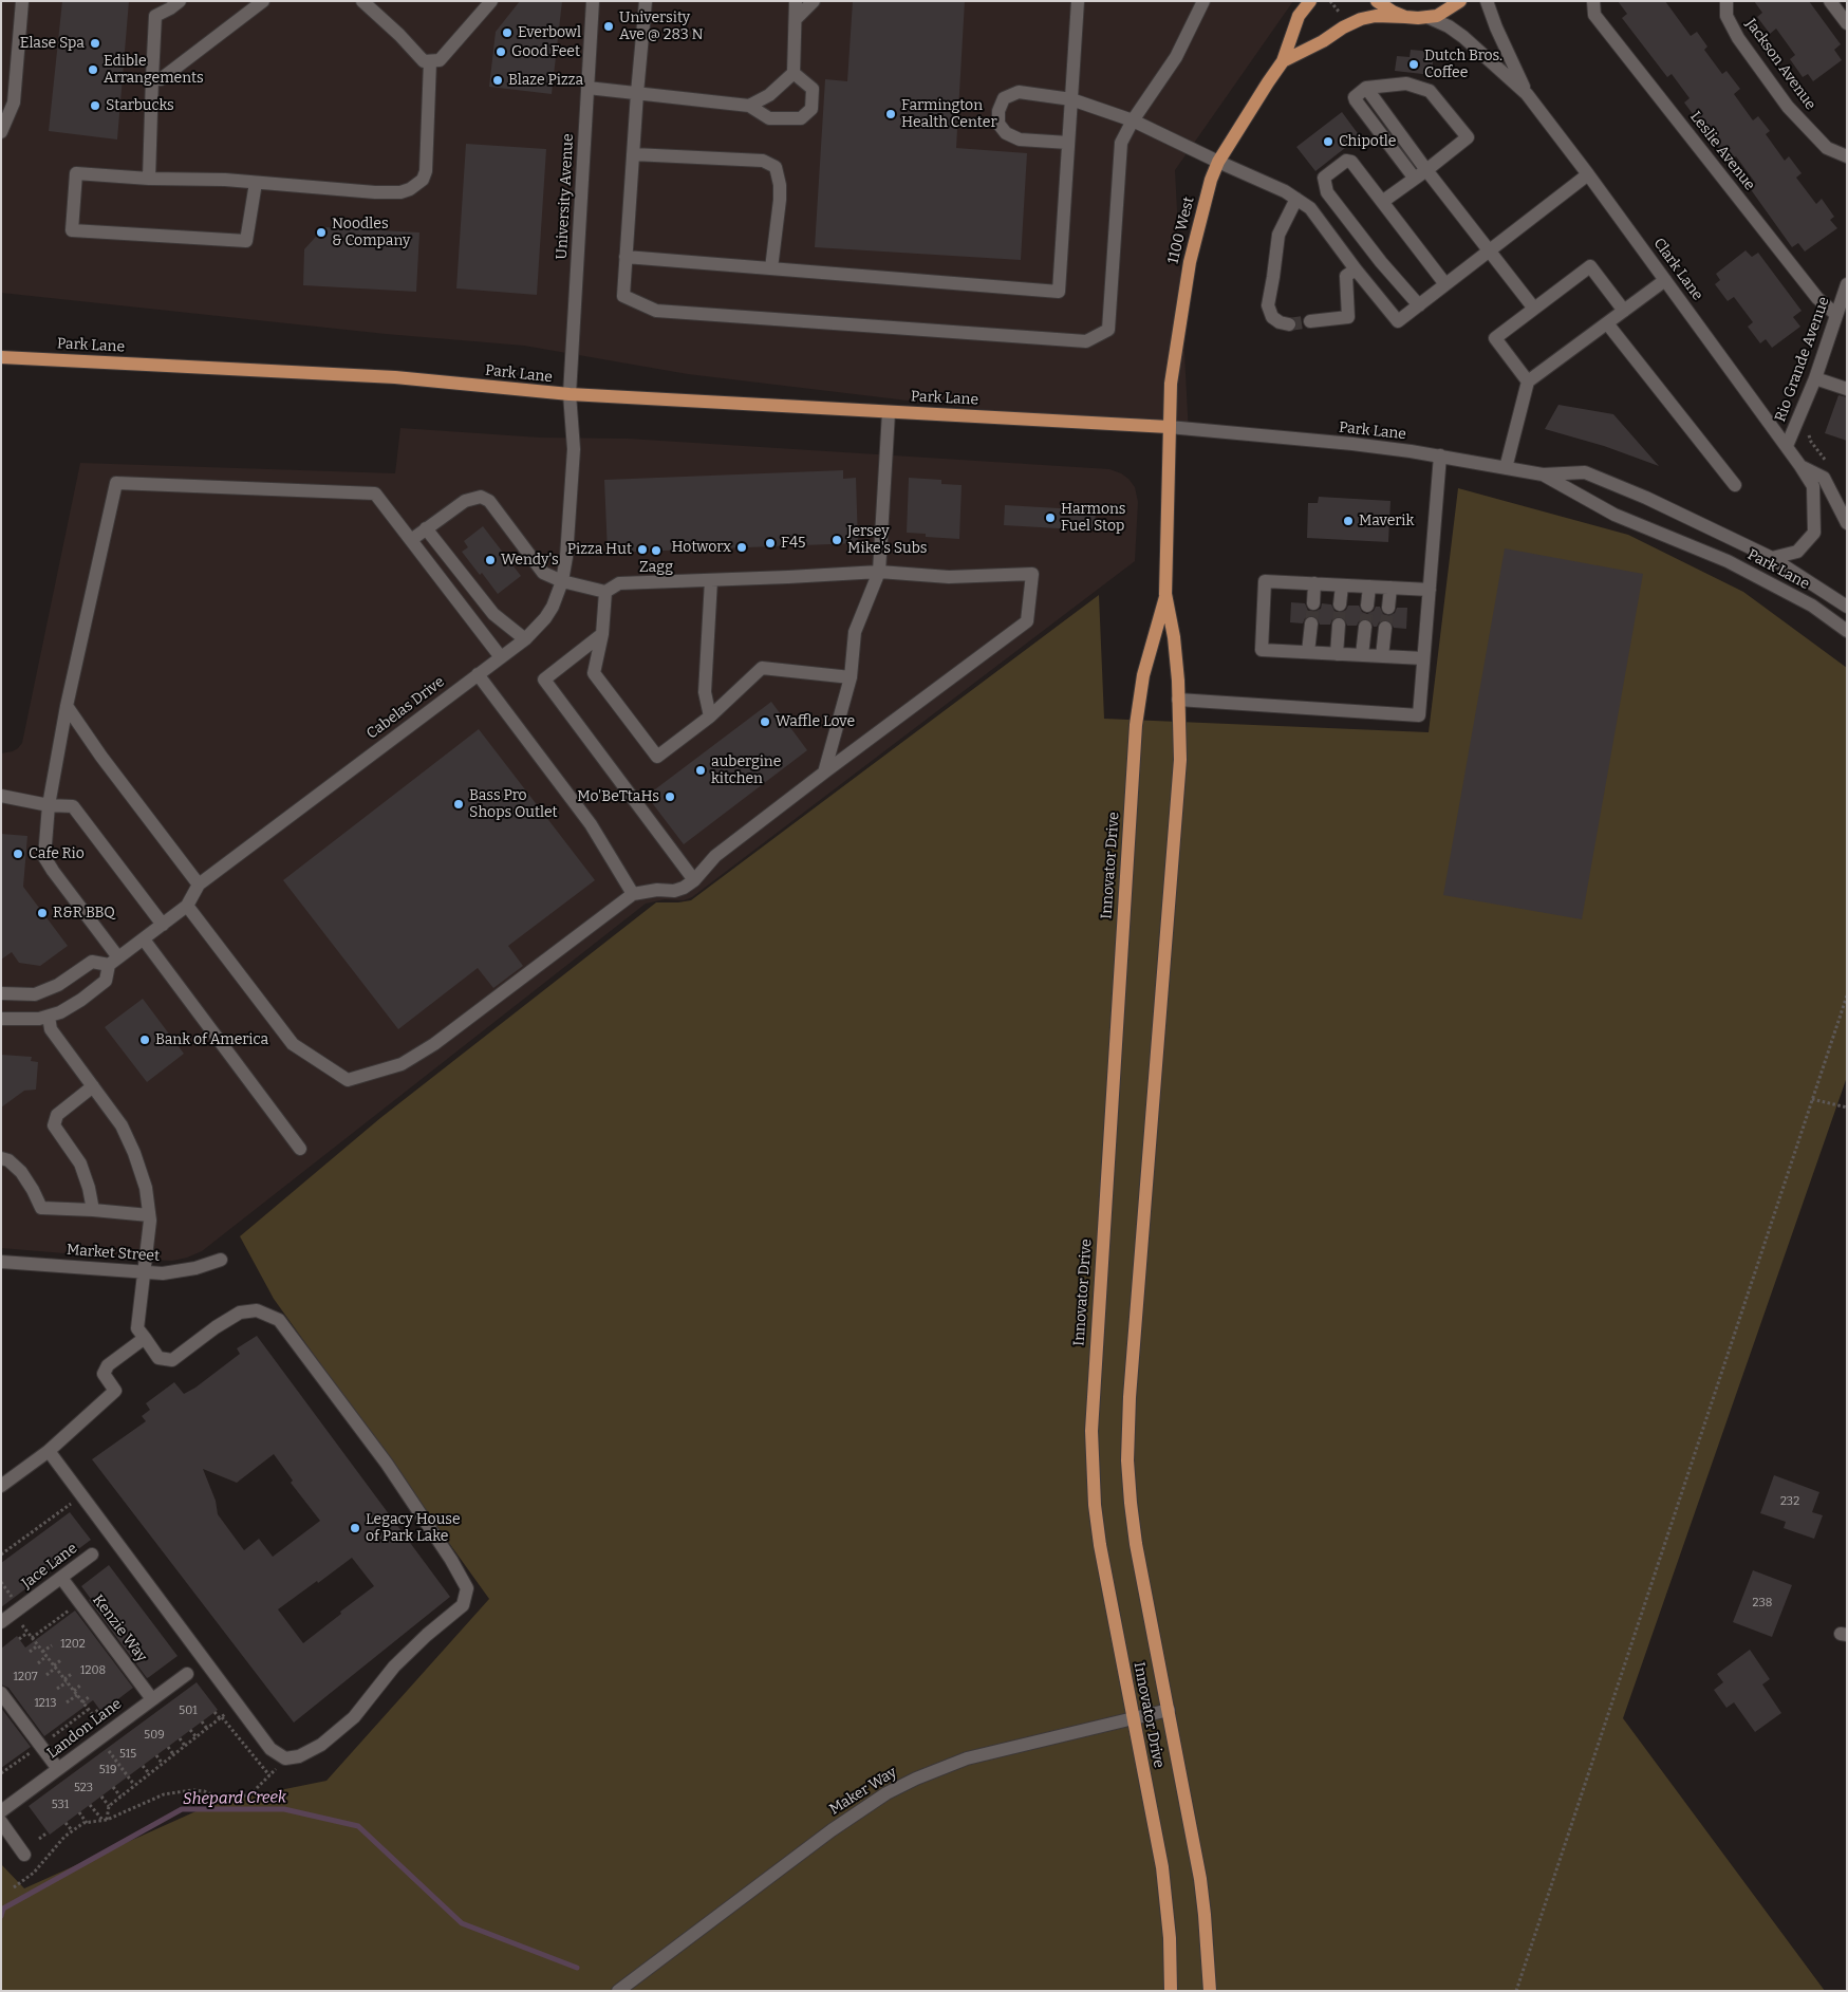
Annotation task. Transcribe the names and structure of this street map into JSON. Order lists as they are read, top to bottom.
{
  "streets": {
    "main road": ["1100 West", "Park Lane", "Innovator Drive"],
    "street": [
      "Jackson Avenue",
      "Leslie Avenue",
      "University Avenue",
      "Clark Lane",
      "Rio Grande Avenue",
      "Cabelas Drive",
      "Market Street",
      "Jace Lane",
      "Kenzie Way",
      "Landon Lane",
      "Maker Way"
    ]
  },
  "crossings": [
    ["Leslie Avenue", "Rio Grande Avenue"],
    ["University Avenue", "Park Lane"],
    ["University Avenue", "Cabelas Drive"],
    ["1100 West", "Clark Lane"],
    ["1100 West", "Park Lane"],
    ["1100 West", "Innovator Drive"],
    ["Clark Lane", "Rio Grande Avenue"],
    ["Park Lane", "Cabelas Drive"],
    ["Park Lane", "Innovator Drive"],
    ["Innovator Drive", "Maker Way"],
    ["Jace Lane", "Kenzie Way"],
    ["Kenzie Way", "Landon Lane"]
  ],
  "water": ["Shepard Creek"],
  "places": [
    "University Ave @ 283 N",
    "Everbowl",
    "Elase Spa",
    "Good Feet",
    "Dutch Bros. Coffee",
    "Edible Arrangements",
    "Blaze Pizza",
    "Starbucks",
    "Farmington Health Center",
    "Chipotle",
    "Noodles & Company",
    "Harmons Fuel Stop",
    "Maverik",
    "Jersey Mike's Subs",
    "F45",
    "Hotworx",
    "Pizza Hut",
    "Zagg",
    "Wendy's",
    "Waffle Love",
    "aubergine kitchen",
    "Mo'BeTtaHs",
    "Bass Pro Shops Outlet",
    "Cafe Rio",
    "R&R BBQ",
    "Bank of America",
    "Legacy House of Park Lake"
  ],
  "house_numbers": [
    "232",
    "238",
    "1202",
    "1208",
    "1207",
    "1213",
    "501",
    "509",
    "515",
    "519",
    "523",
    "531"
  ]
}
